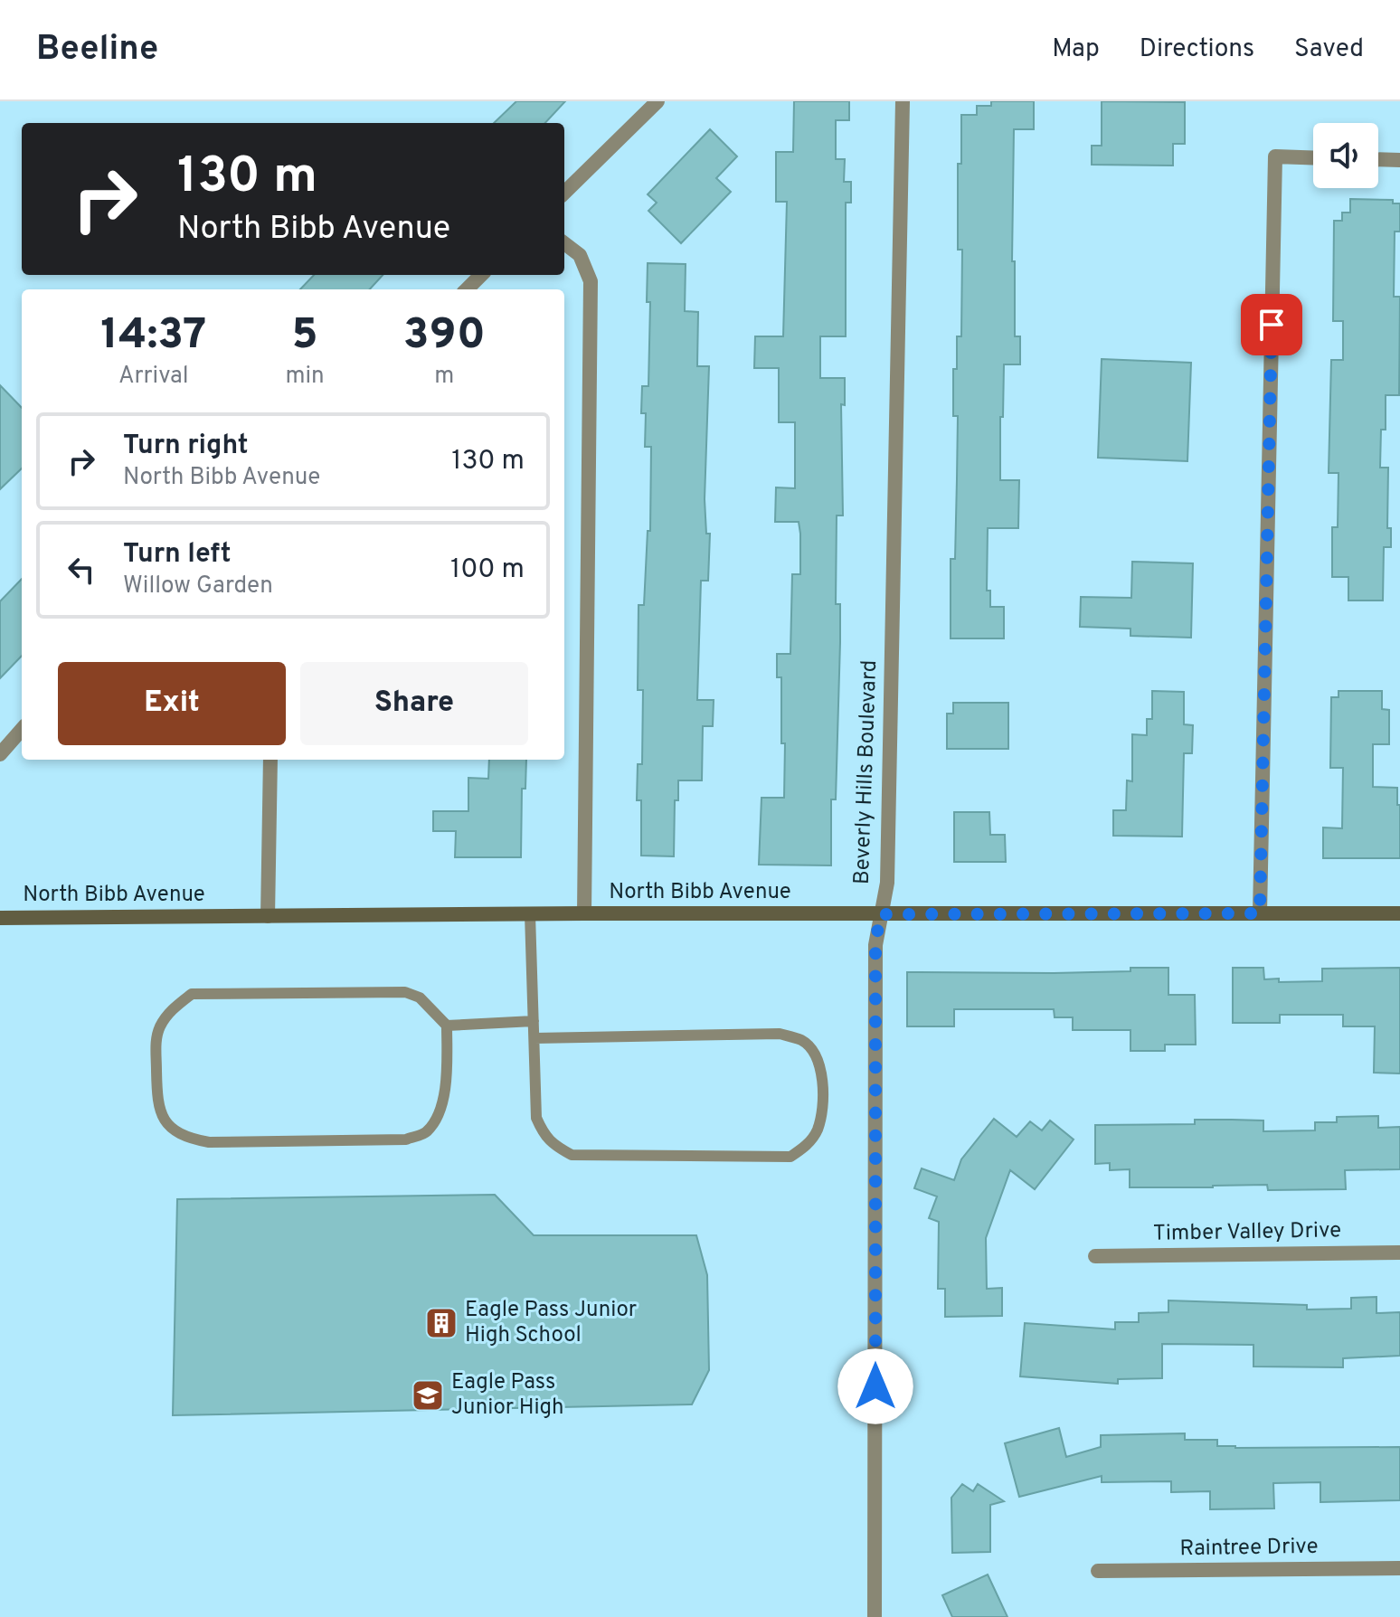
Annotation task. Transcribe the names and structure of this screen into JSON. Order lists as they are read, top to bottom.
{
  "streets": {
    "main road": ["North Bibb Avenue"],
    "street": ["Beverly Hills Boulevard", "Timber Valley Drive", "Raintree Drive"]
  },
  "crossings": [
    ["Beverly Hills Boulevard", "North Bibb Avenue"]
  ],
  "places": {
    "building": ["Eagle Pass Junior High School"],
    "school or university": ["Eagle Pass Junior High"]
  },
  "page": {
    "header": "Beeline",
    "nav": ["Map", "Directions", "Saved"],
    "turn": ["130 m", "North Bibb Avenue"],
    "eta": [
      "14:37",
      "Arrival",
      "5",
      "min",
      "390",
      "m"
    ],
    "list": [
      {
        "name": "Turn right",
        "note": "North Bibb Avenue",
        "value": "130 m"
      },
      {
        "name": "Turn left",
        "note": "Willow Garden",
        "value": "100 m"
      }
    ],
    "buttons": ["Exit", "Share"]
  }
}
